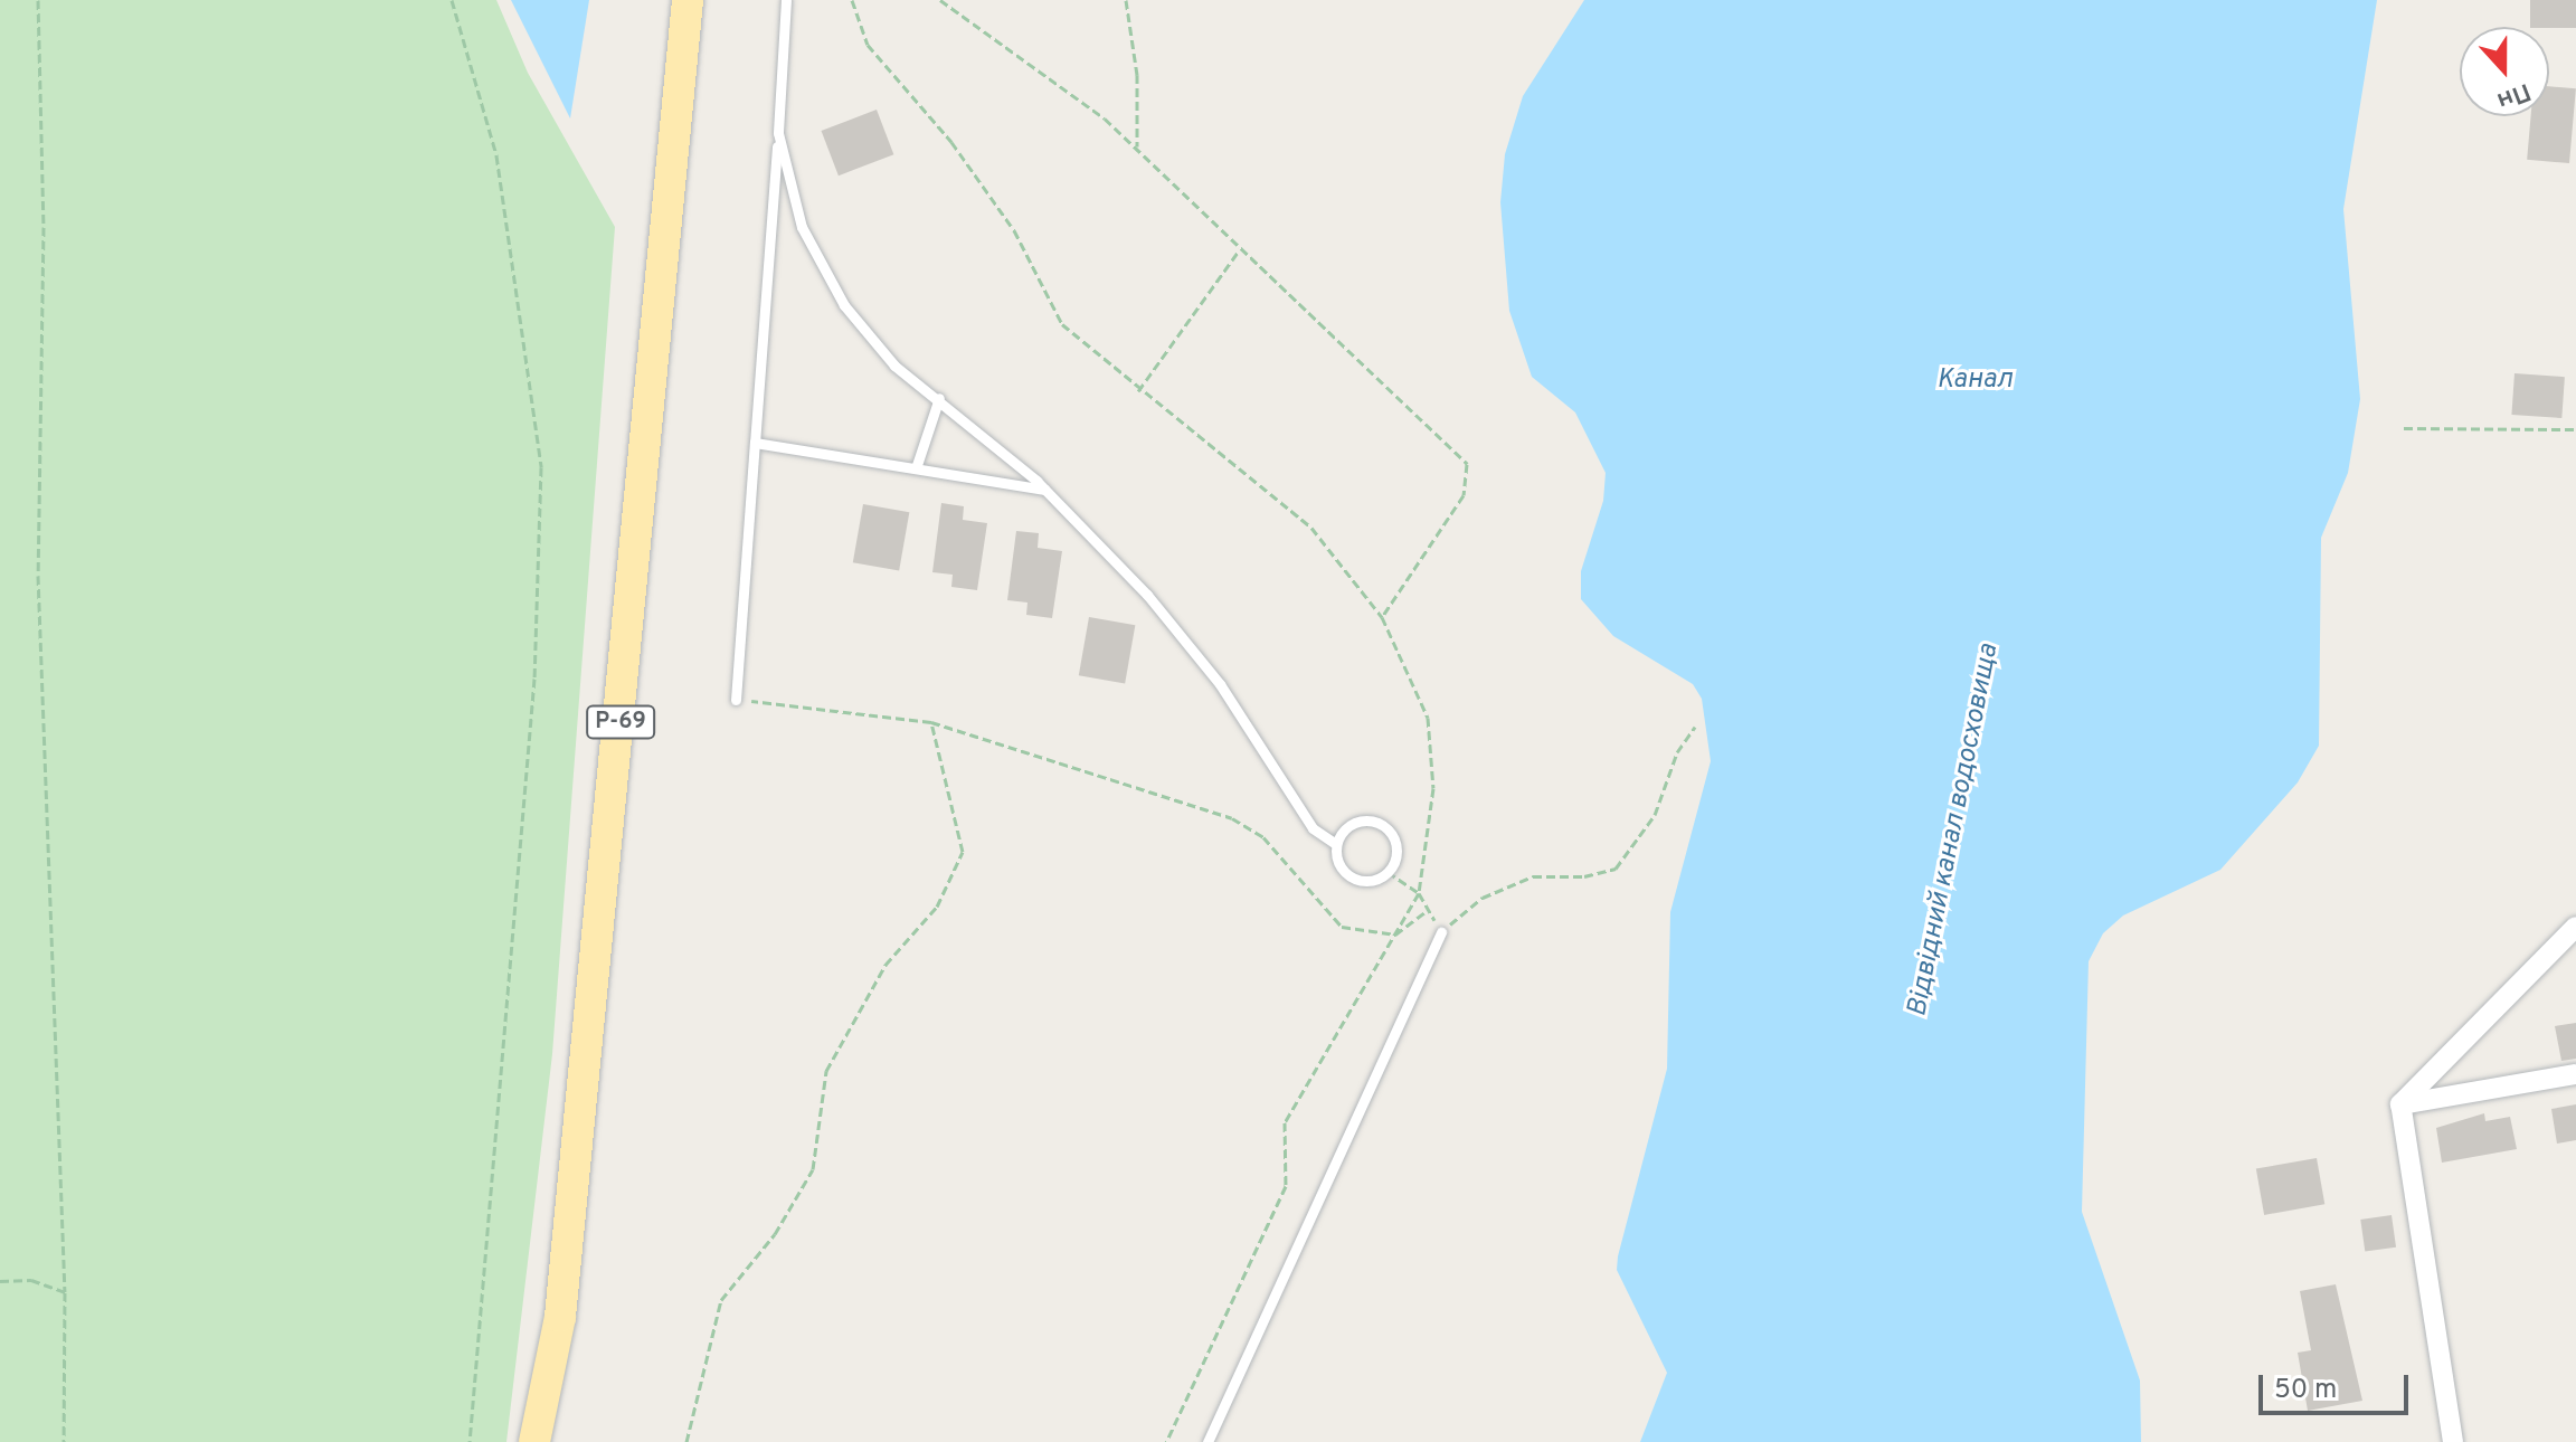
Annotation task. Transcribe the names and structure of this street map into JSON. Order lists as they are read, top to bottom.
{
  "streets": {
    "main road": ["Р-69"]
  },
  "water": ["Канал", "Відвідний канал водосховища"],
  "scale_bar": "50 m",
  "north": "bottom"
}
